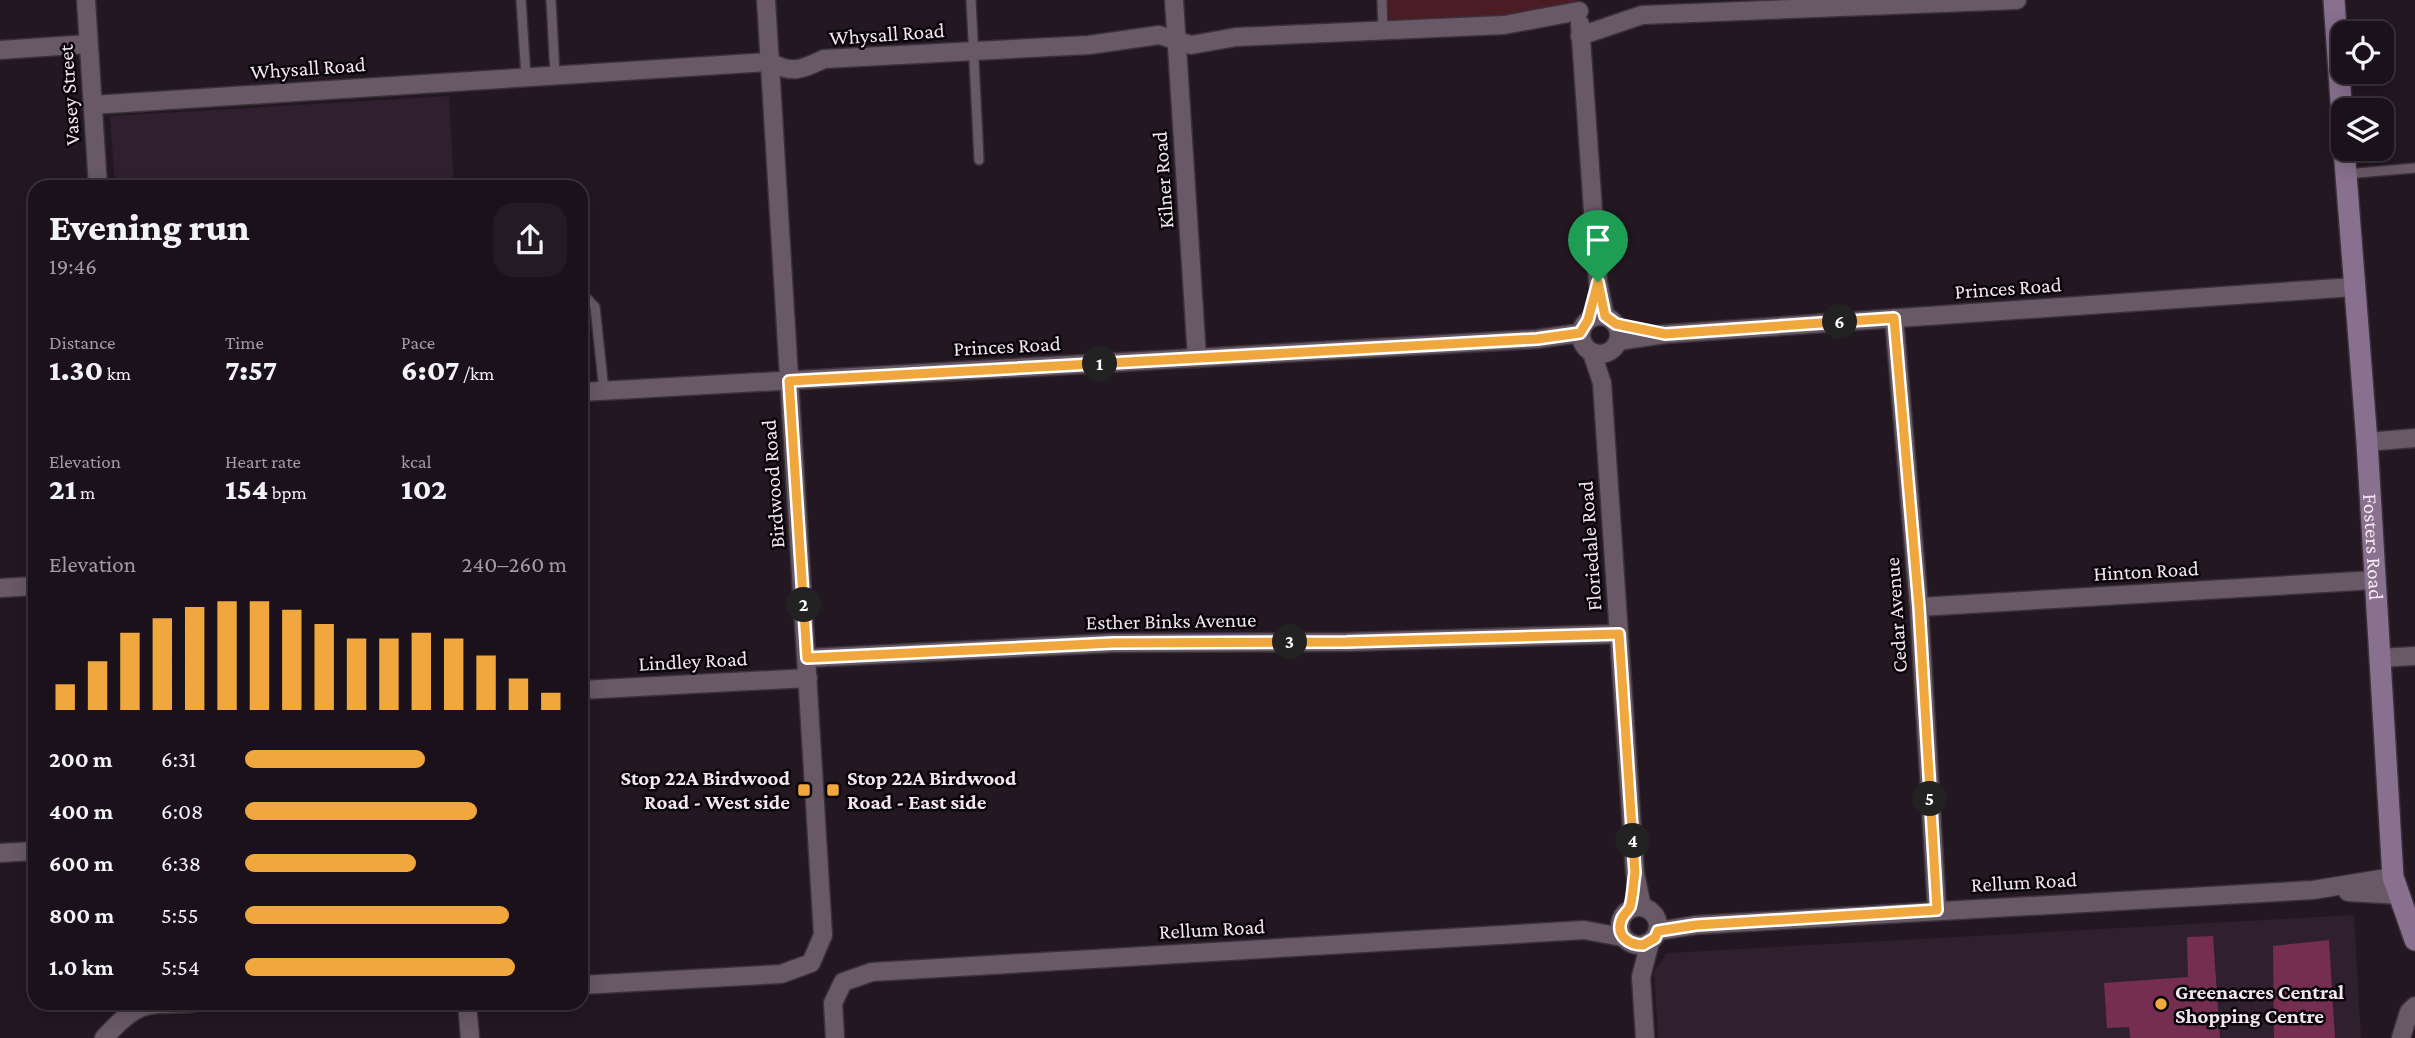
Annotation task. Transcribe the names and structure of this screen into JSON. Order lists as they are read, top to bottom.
{
  "streets": {
    "main road": ["Fosters Road"],
    "street": [
      "Whysall Road",
      "Vasey Street",
      "Kilner Road",
      "Princes Road",
      "Birdwood Road",
      "Floriedale Road",
      "Hinton Road",
      "Cedar Avenue",
      "Esther Binks Avenue",
      "Lindley Road",
      "Rellum Road"
    ]
  },
  "crossings": [
    ["Whysall Road", "Vasey Street"],
    ["Whysall Road", "Kilner Road"],
    ["Whysall Road", "Birdwood Road"],
    ["Whysall Road", "Floriedale Road"],
    ["Kilner Road", "Princes Road"],
    ["Princes Road", "Birdwood Road"],
    ["Princes Road", "Floriedale Road"],
    ["Princes Road", "Fosters Road"],
    ["Princes Road", "Cedar Avenue"],
    ["Birdwood Road", "Esther Binks Avenue"],
    ["Birdwood Road", "Lindley Road"],
    ["Floriedale Road", "Esther Binks Avenue"],
    ["Floriedale Road", "Rellum Road"],
    ["Fosters Road", "Hinton Road"],
    ["Fosters Road", "Rellum Road"],
    ["Hinton Road", "Cedar Avenue"],
    ["Cedar Avenue", "Rellum Road"]
  ],
  "places": {
    "transit": ["Stop 22A Birdwood Road - West side", "Stop 22A Birdwood Road - East side"],
    "other": ["Greenacres Central Shopping Centre"]
  },
  "page": {
    "heading": ["Evening run", "19:46"],
    "stats": [
      ["Distance", "1.30 km"],
      ["Time", "7:57"],
      ["Pace", "6:07 /km"],
      ["Elevation", "21 m"],
      ["Heart rate", "154 bpm"],
      ["kcal", "102"]
    ],
    "pins": [
      "6",
      "1",
      "2",
      "3",
      "5",
      "4"
    ],
    "chart": ["Elevation", "240–260 m"],
    "list": [
      {
        "name": "200 m",
        "note": "6:31"
      },
      {
        "name": "400 m",
        "note": "6:08"
      },
      {
        "name": "600 m",
        "note": "6:38"
      },
      {
        "name": "800 m",
        "note": "5:55"
      },
      {
        "name": "1.0 km",
        "note": "5:54"
      }
    ]
  }
}
